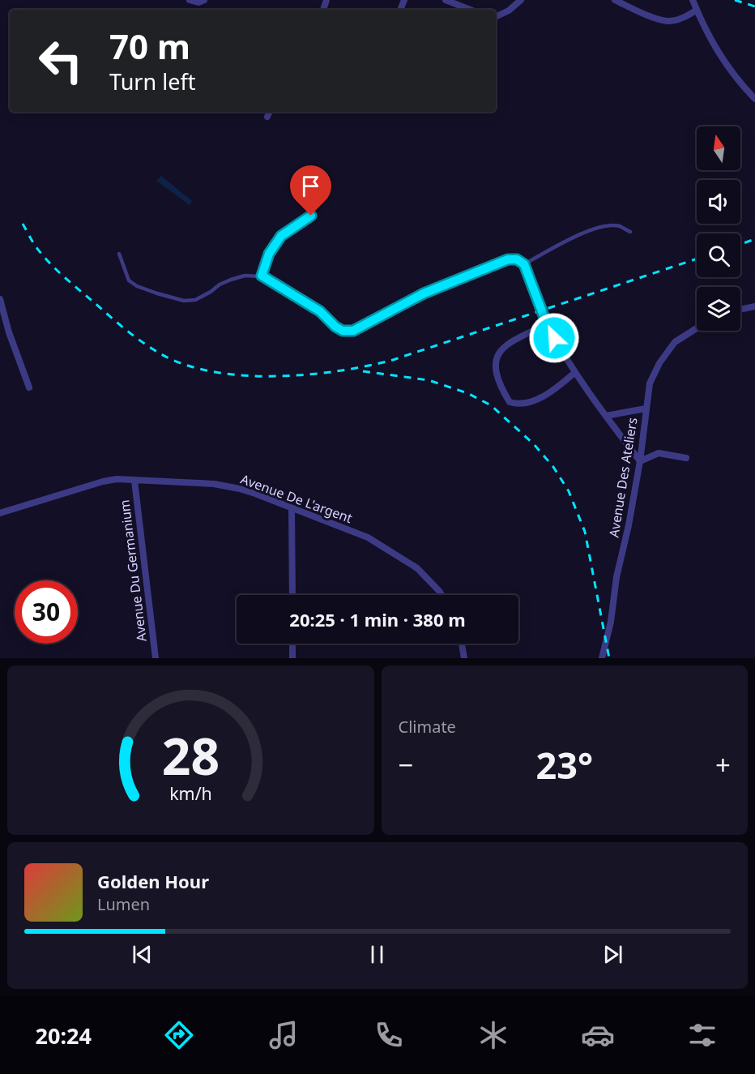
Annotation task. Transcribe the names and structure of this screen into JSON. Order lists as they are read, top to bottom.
{
  "streets": {
    "street": ["Avenue Des Ateliers", "Avenue De L'argent", "Avenue Du Germanium"]
  },
  "crossings": [
    ["Avenue De L'argent", "Avenue Du Germanium"]
  ],
  "north": "top",
  "page": {
    "turn": ["70 m", "Turn left"],
    "limit": "30",
    "trip": "20:25 · 1 min · 380 m",
    "tile": "Climate",
    "heat": ["−", "23°", "+"],
    "song": ["Golden Hour", "Lumen"],
    "tabs": "20:24",
    "gauge": ["28", "km/h"]
  }
}
